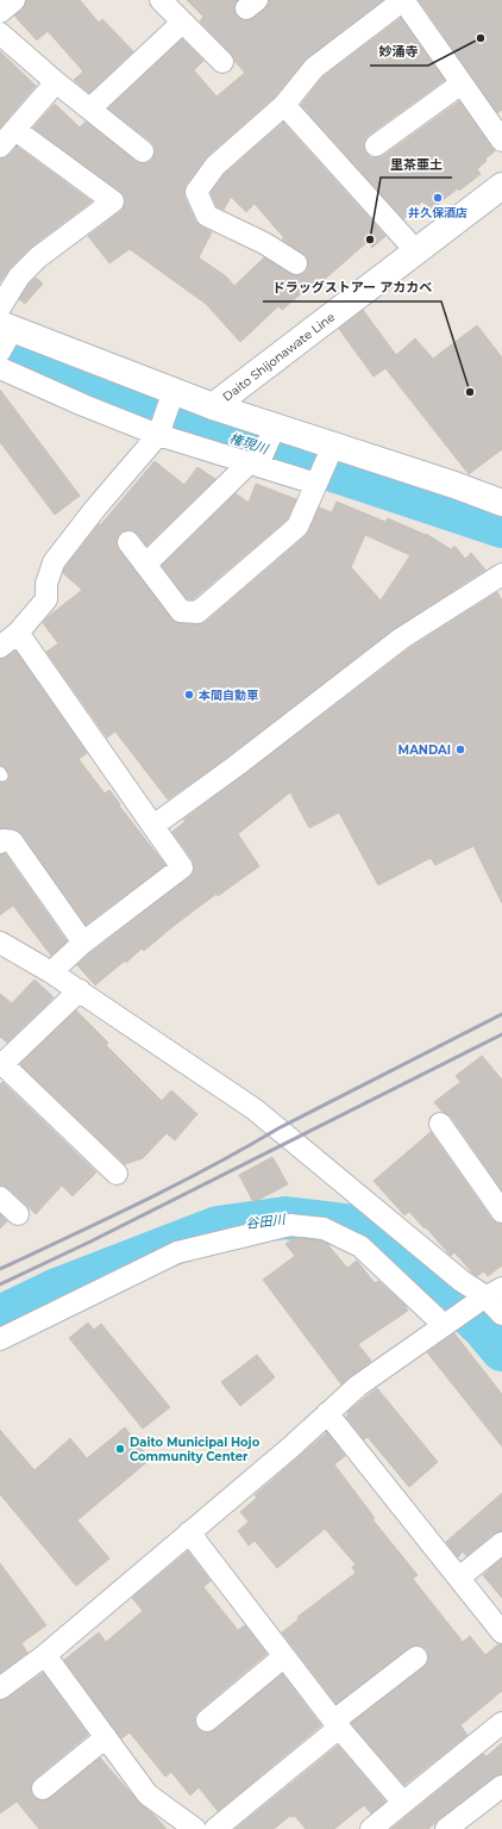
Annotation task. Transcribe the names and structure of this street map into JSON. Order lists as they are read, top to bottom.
{
  "streets": {
    "main road": ["Daito Shijonawate Line"]
  },
  "water": ["権現川", "谷田川"],
  "places": [
    "妙涌寺",
    "井久保酒店",
    "里茶亜土",
    "ドラッグストアー アカカベ",
    "本間自動車",
    "MANDAI",
    "Daito Municipal Hojo Community Center"
  ]
}
